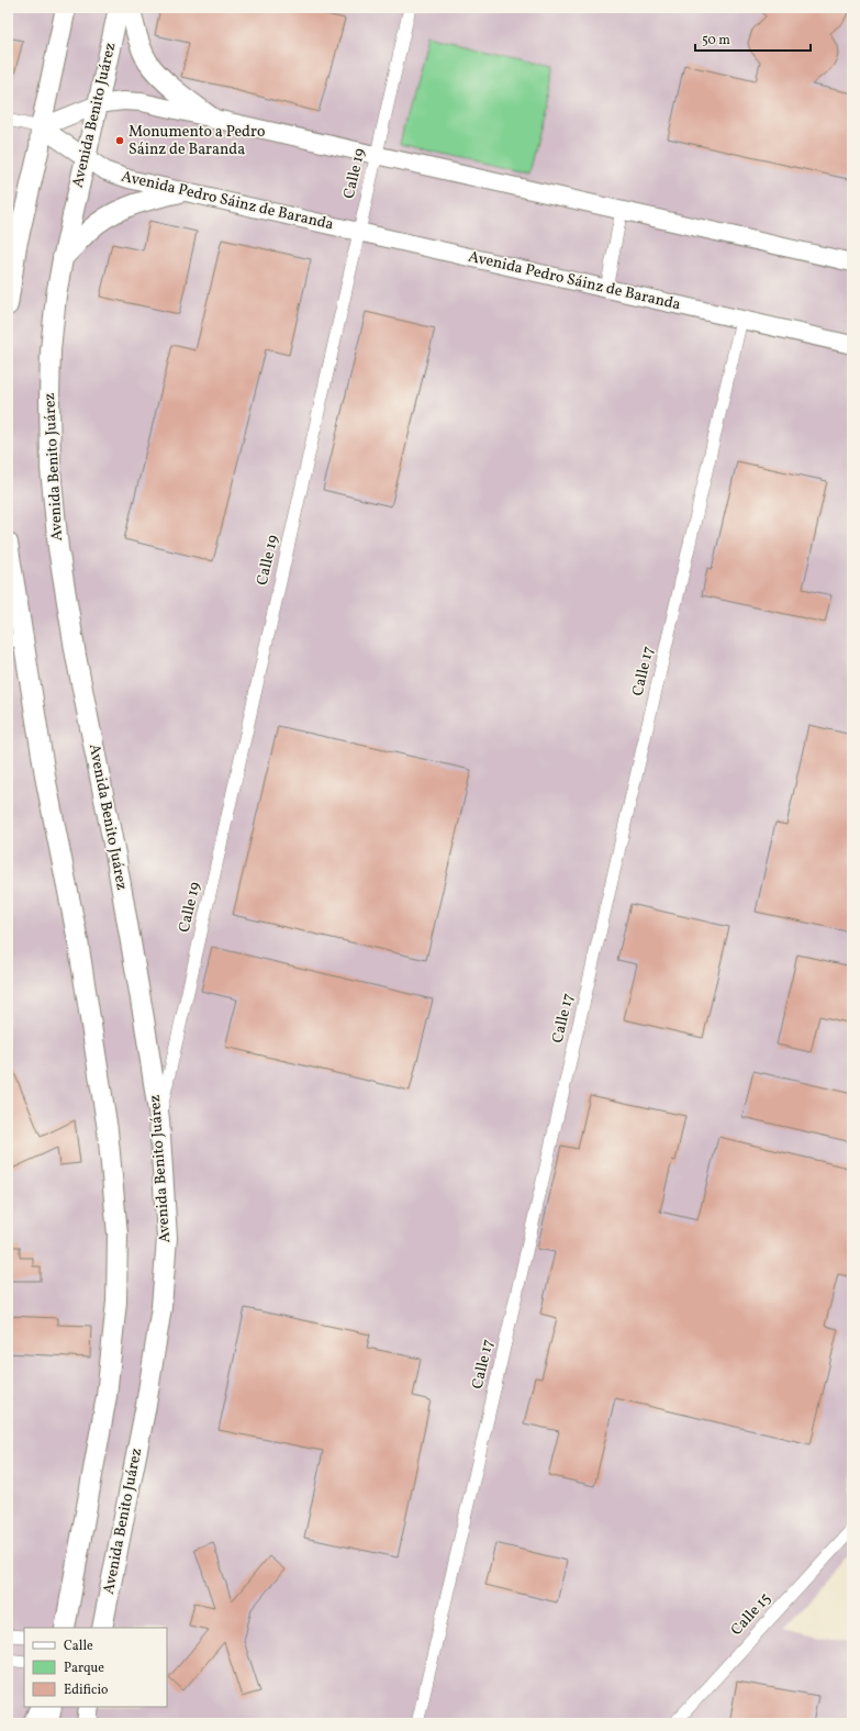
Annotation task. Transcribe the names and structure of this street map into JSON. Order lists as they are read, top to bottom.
{
  "streets": {
    "main road": ["Avenida Benito Juárez"],
    "street": [
      "Calle 19",
      "Avenida Pedro Sáinz de Baranda",
      "Calle 17",
      "Calle 15"
    ]
  },
  "crossings": [
    ["Avenida Benito Juárez", "Calle 19"],
    ["Avenida Benito Juárez", "Avenida Pedro Sáinz de Baranda"],
    ["Calle 19", "Avenida Pedro Sáinz de Baranda"],
    ["Avenida Pedro Sáinz de Baranda", "Calle 17"]
  ],
  "places": ["Monumento a Pedro Sáinz de Baranda"],
  "legend": ["Calle", "Parque", "Edificio"],
  "scale_bar": "50 m"
}
